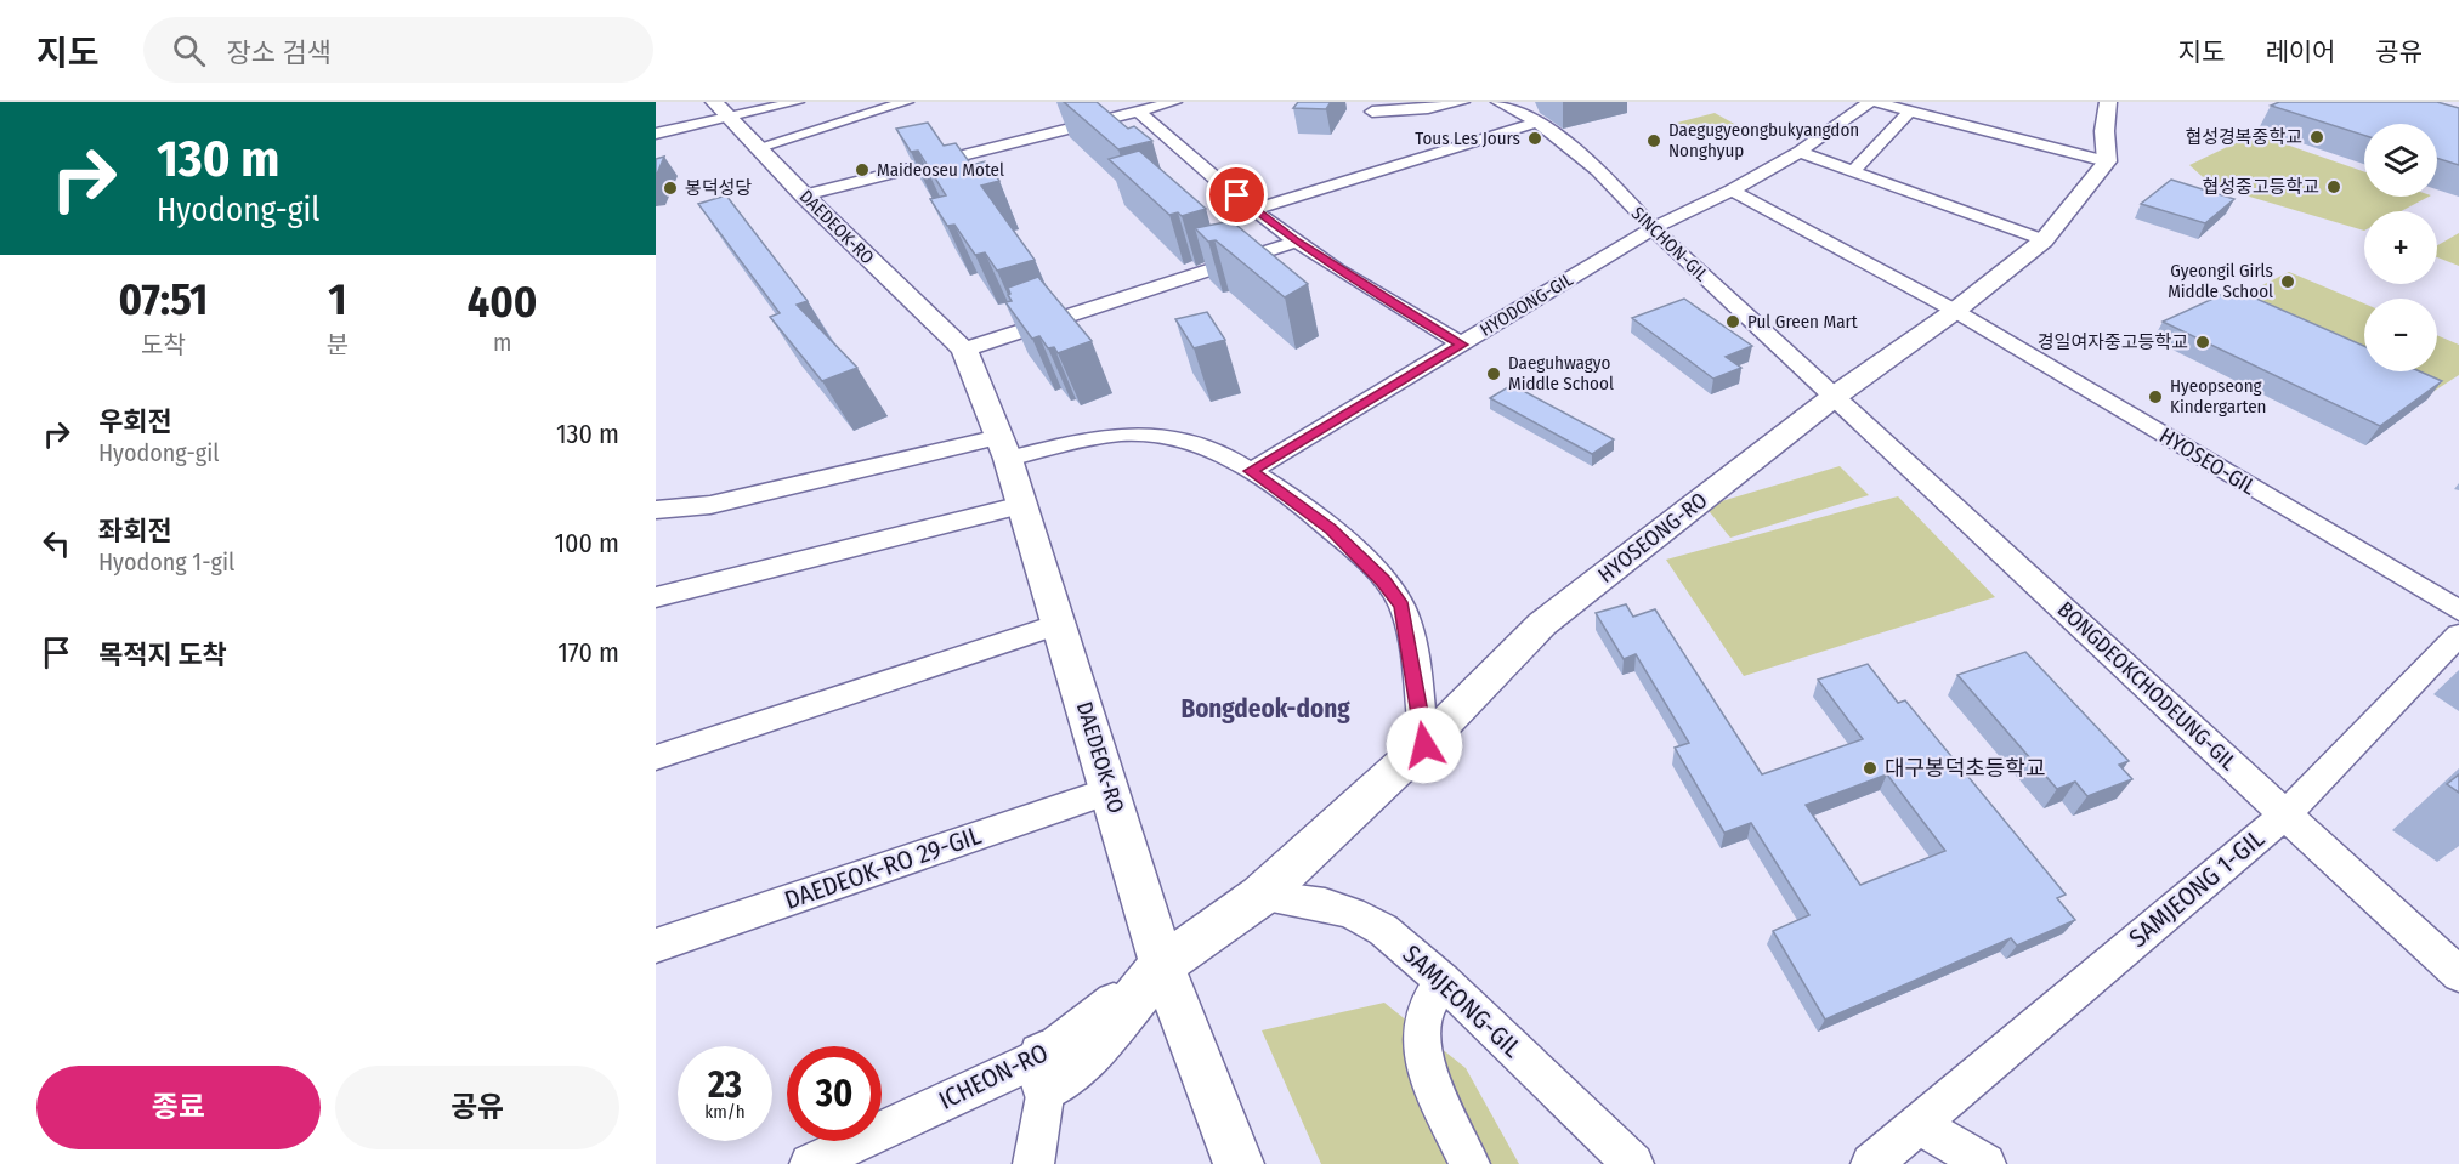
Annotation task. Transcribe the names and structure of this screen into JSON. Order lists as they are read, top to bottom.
{
  "streets": {
    "main road": ["DAEDEOK-RO", "HYOSEONG-RO"],
    "street": [
      "SINCHON-GIL",
      "HYODONG-GIL",
      "HYOSEO-GIL",
      "BONGDEOKCHODEUNG-GIL",
      "DAEDEOK-RO 29-GIL",
      "SAMJEONG 1-GIL",
      "SAMJEONG-GIL",
      "ICHEON-RO"
    ]
  },
  "crossings": [
    ["DAEDEOK-RO", "HYOSEONG-RO"],
    ["DAEDEOK-RO", "DAEDEOK-RO 29-GIL"],
    ["SINCHON-GIL", "HYODONG-GIL"],
    ["SINCHON-GIL", "HYOSEONG-RO"],
    ["SINCHON-GIL", "BONGDEOKCHODEUNG-GIL"],
    ["HYOSEO-GIL", "HYOSEONG-RO"],
    ["HYOSEONG-RO", "BONGDEOKCHODEUNG-GIL"],
    ["HYOSEONG-RO", "SAMJEONG-GIL"],
    ["HYOSEONG-RO", "ICHEON-RO"],
    ["BONGDEOKCHODEUNG-GIL", "SAMJEONG 1-GIL"]
  ],
  "districts": ["Bongdeok-dong"],
  "places": [
    "협성경복중학교",
    "Tous Les Jours",
    "Daegugyeongbukyangdon Nonghyup",
    "Maideoseu Motel",
    "협성중고등학교",
    "봉덕성당",
    "Gyeongil Girls Middle School",
    "Pul Green Mart",
    "경일여자중고등학교",
    "Daeguhwagyo Middle School",
    "Hyeopseong Kindergarten",
    "대구봉덕초등학교"
  ],
  "page": {
    "header": "지도",
    "search": "장소 검색",
    "nav": ["지도", "레이어", "공유"],
    "turn": ["130 m", "Hyodong-gil"],
    "map_buttons": ["+", "−"],
    "eta": [
      "07:51",
      "도착",
      "1",
      "분",
      "400",
      "m"
    ],
    "list": [
      {
        "name": "우회전",
        "note": "Hyodong-gil",
        "value": "130 m"
      },
      {
        "name": "좌회전",
        "note": "Hyodong 1-gil",
        "value": "100 m"
      },
      {
        "name": "목적지 도착",
        "value": "170 m"
      }
    ],
    "speed": "23 km/h",
    "limit": "30",
    "buttons": ["종료", "공유"]
  }
}
